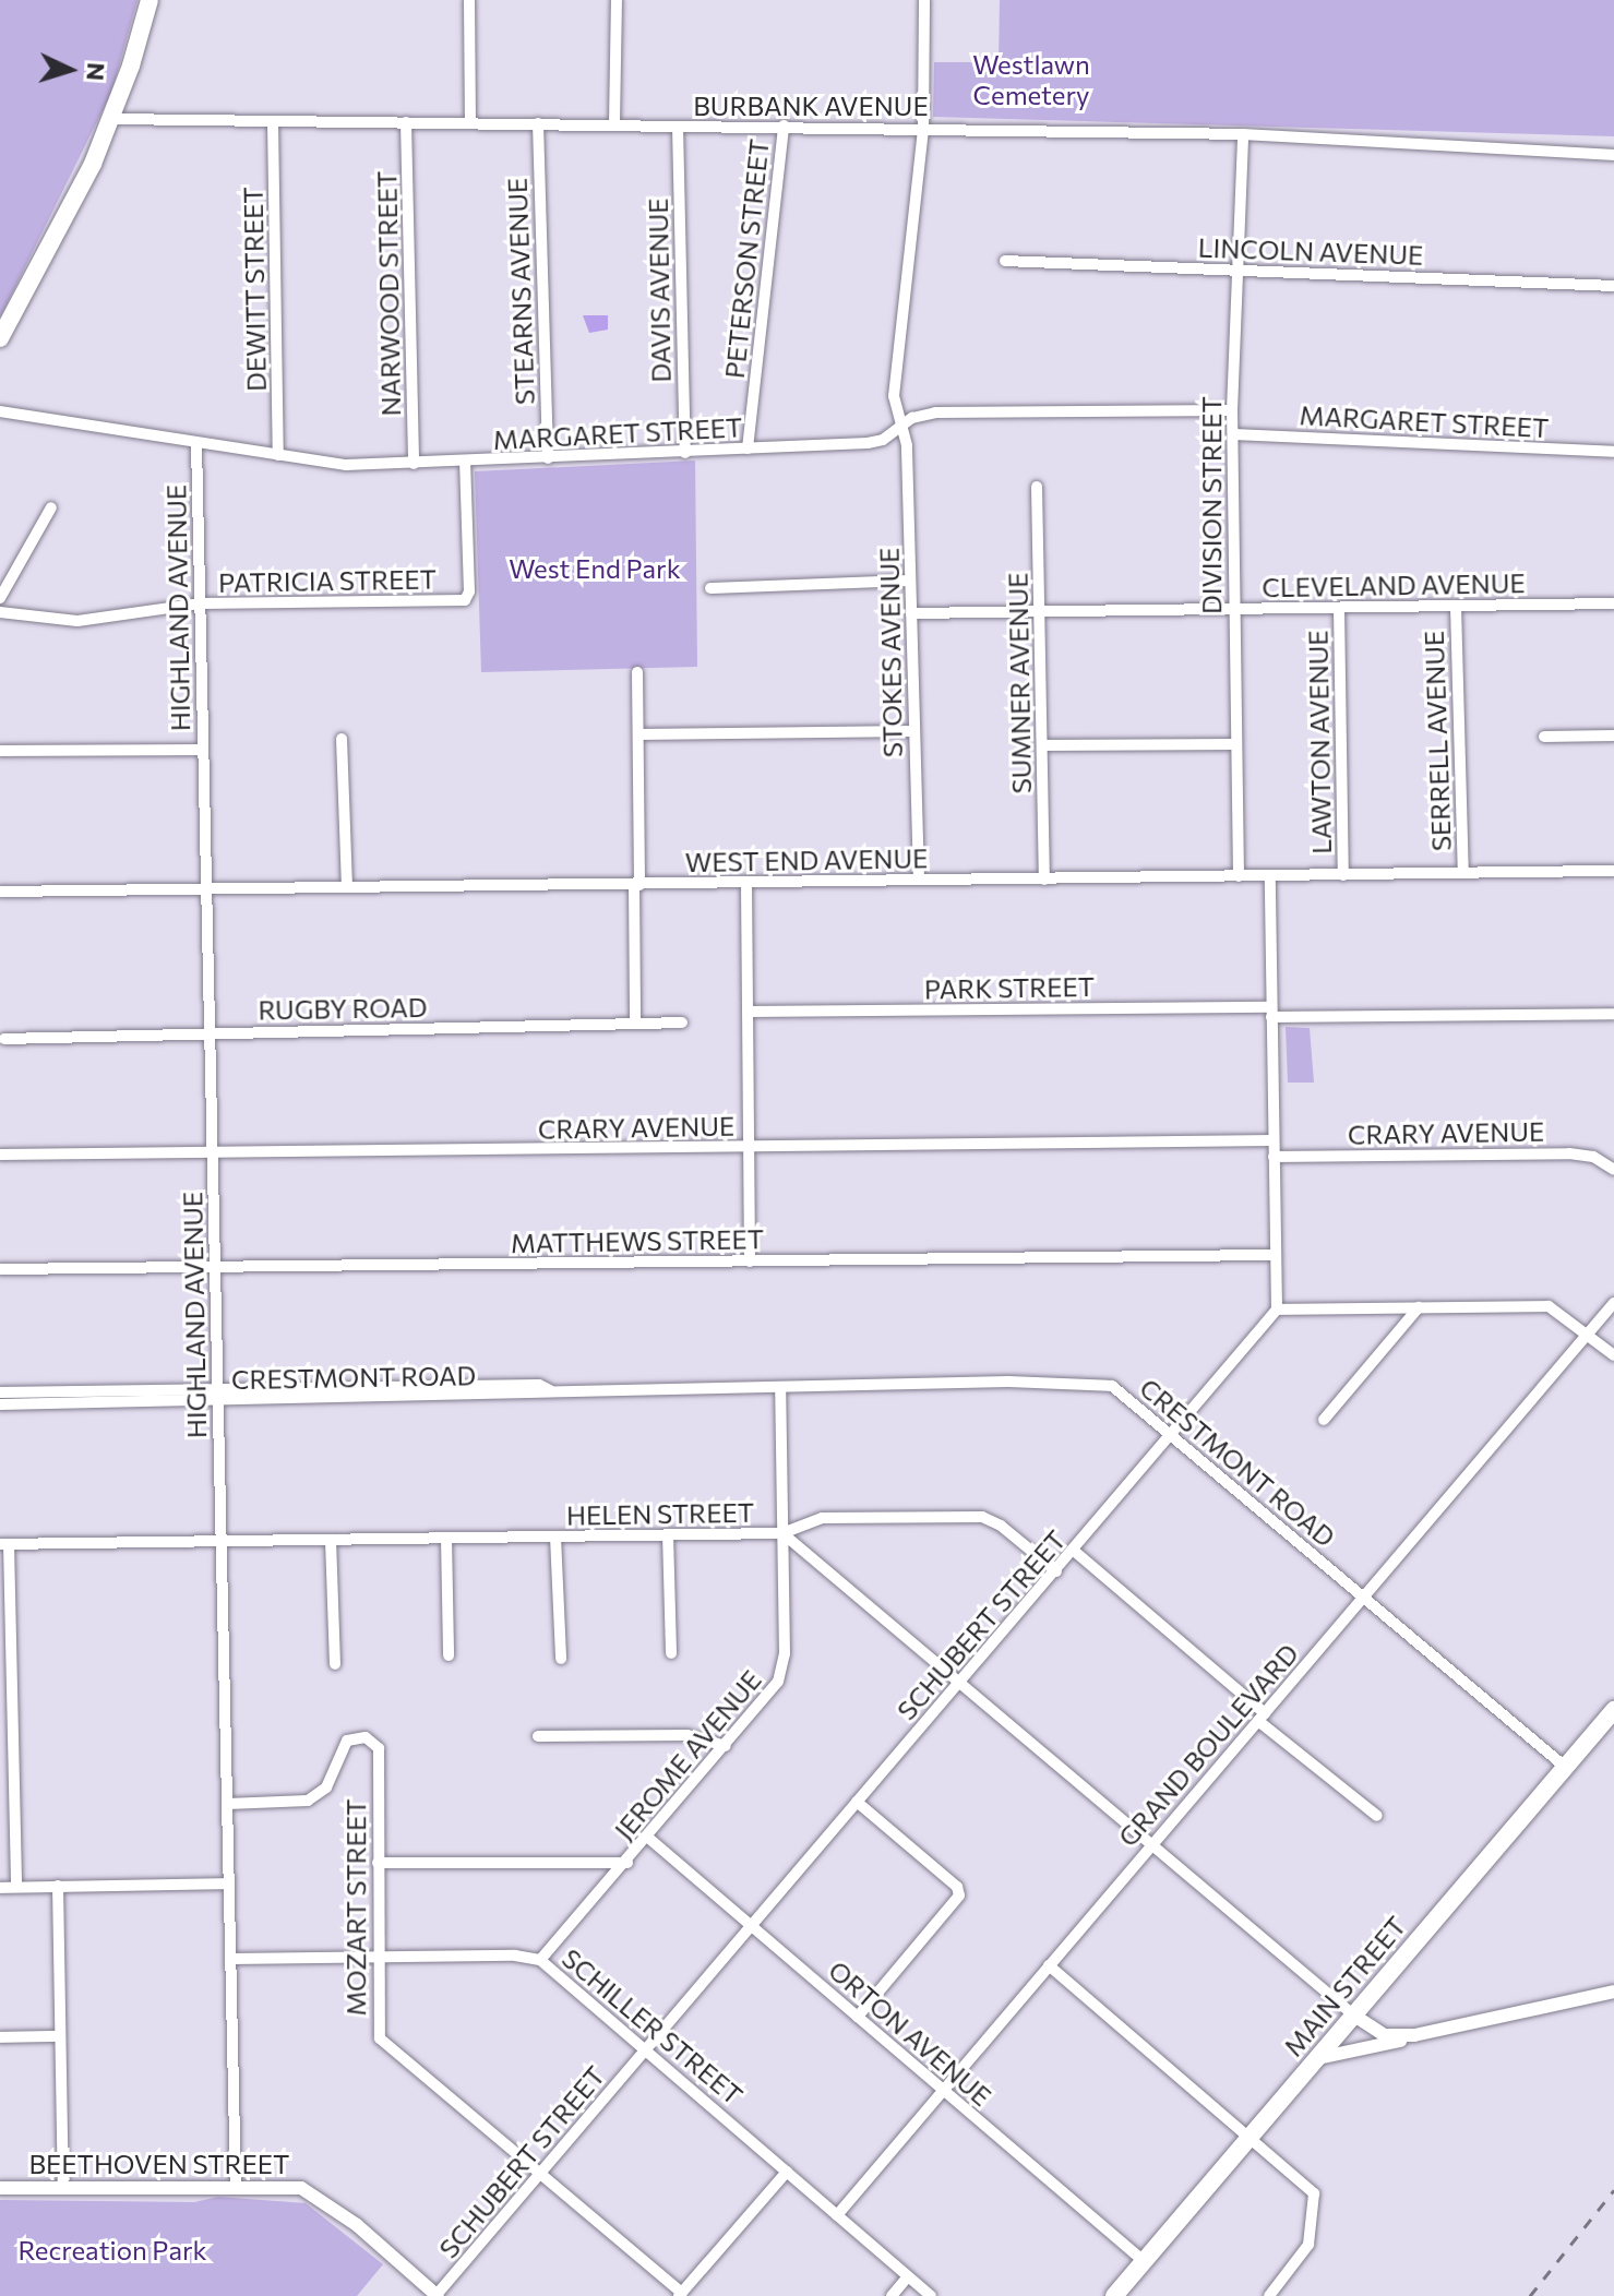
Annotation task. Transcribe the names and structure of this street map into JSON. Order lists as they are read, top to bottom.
{
  "streets": {
    "main road": ["MAIN STREET"],
    "street": [
      "BURBANK AVENUE",
      "LINCOLN AVENUE",
      "PETERSON STREET",
      "DEWITT STREET",
      "DAVIS AVENUE",
      "STEARNS AVENUE",
      "NARWOOD STREET",
      "MARGARET STREET",
      "DIVISION STREET",
      "PATRICIA STREET",
      "CLEVELAND AVENUE",
      "HIGHLAND AVENUE",
      "STOKES AVENUE",
      "SUMNER AVENUE",
      "SERRELL AVENUE",
      "LAWTON AVENUE",
      "WEST END AVENUE",
      "PARK STREET",
      "RUGBY ROAD",
      "CRARY AVENUE",
      "MATTHEWS STREET",
      "CRESTMONT ROAD",
      "HELEN STREET",
      "SCHUBERT STREET",
      "GRAND BOULEVARD",
      "JEROME AVENUE",
      "MOZART STREET",
      "SCHILLER STREET",
      "ORTON AVENUE",
      "BEETHOVEN STREET"
    ]
  },
  "crossings": [
    ["BURBANK AVENUE", "PETERSON STREET"],
    ["BURBANK AVENUE", "DEWITT STREET"],
    ["BURBANK AVENUE", "DAVIS AVENUE"],
    ["BURBANK AVENUE", "STEARNS AVENUE"],
    ["BURBANK AVENUE", "NARWOOD STREET"],
    ["BURBANK AVENUE", "DIVISION STREET"],
    ["BURBANK AVENUE", "STOKES AVENUE"],
    ["LINCOLN AVENUE", "DIVISION STREET"],
    ["PETERSON STREET", "MARGARET STREET"],
    ["DEWITT STREET", "MARGARET STREET"],
    ["DAVIS AVENUE", "MARGARET STREET"],
    ["STEARNS AVENUE", "MARGARET STREET"],
    ["NARWOOD STREET", "MARGARET STREET"],
    ["MARGARET STREET", "DIVISION STREET"],
    ["MARGARET STREET", "PATRICIA STREET"],
    ["MARGARET STREET", "HIGHLAND AVENUE"],
    ["MARGARET STREET", "STOKES AVENUE"],
    ["DIVISION STREET", "CLEVELAND AVENUE"],
    ["DIVISION STREET", "WEST END AVENUE"],
    ["PATRICIA STREET", "HIGHLAND AVENUE"],
    ["CLEVELAND AVENUE", "STOKES AVENUE"],
    ["CLEVELAND AVENUE", "SUMNER AVENUE"],
    ["CLEVELAND AVENUE", "SERRELL AVENUE"],
    ["CLEVELAND AVENUE", "LAWTON AVENUE"],
    ["HIGHLAND AVENUE", "WEST END AVENUE"],
    ["HIGHLAND AVENUE", "RUGBY ROAD"],
    ["HIGHLAND AVENUE", "CRARY AVENUE"],
    ["HIGHLAND AVENUE", "MATTHEWS STREET"],
    ["HIGHLAND AVENUE", "CRESTMONT ROAD"],
    ["HIGHLAND AVENUE", "HELEN STREET"],
    ["HIGHLAND AVENUE", "MOZART STREET"],
    ["HIGHLAND AVENUE", "SCHILLER STREET"],
    ["HIGHLAND AVENUE", "BEETHOVEN STREET"],
    ["STOKES AVENUE", "WEST END AVENUE"],
    ["SUMNER AVENUE", "WEST END AVENUE"],
    ["SERRELL AVENUE", "WEST END AVENUE"],
    ["LAWTON AVENUE", "WEST END AVENUE"],
    ["CRESTMONT ROAD", "SCHUBERT STREET"],
    ["CRESTMONT ROAD", "GRAND BOULEVARD"],
    ["CRESTMONT ROAD", "JEROME AVENUE"],
    ["CRESTMONT ROAD", "MAIN STREET"],
    ["HELEN STREET", "SCHUBERT STREET"],
    ["HELEN STREET", "GRAND BOULEVARD"],
    ["HELEN STREET", "JEROME AVENUE"],
    ["HELEN STREET", "MAIN STREET"],
    ["SCHUBERT STREET", "MOZART STREET"],
    ["SCHUBERT STREET", "SCHILLER STREET"],
    ["SCHUBERT STREET", "ORTON AVENUE"],
    ["SCHUBERT STREET", "BEETHOVEN STREET"],
    ["GRAND BOULEVARD", "SCHILLER STREET"],
    ["GRAND BOULEVARD", "ORTON AVENUE"],
    ["JEROME AVENUE", "SCHILLER STREET"],
    ["JEROME AVENUE", "ORTON AVENUE"],
    ["MOZART STREET", "SCHILLER STREET"],
    ["MAIN STREET", "ORTON AVENUE"]
  ],
  "parks": ["Westlawn Cemetery", "West End Park", "Recreation Park"],
  "north": "right"
}
